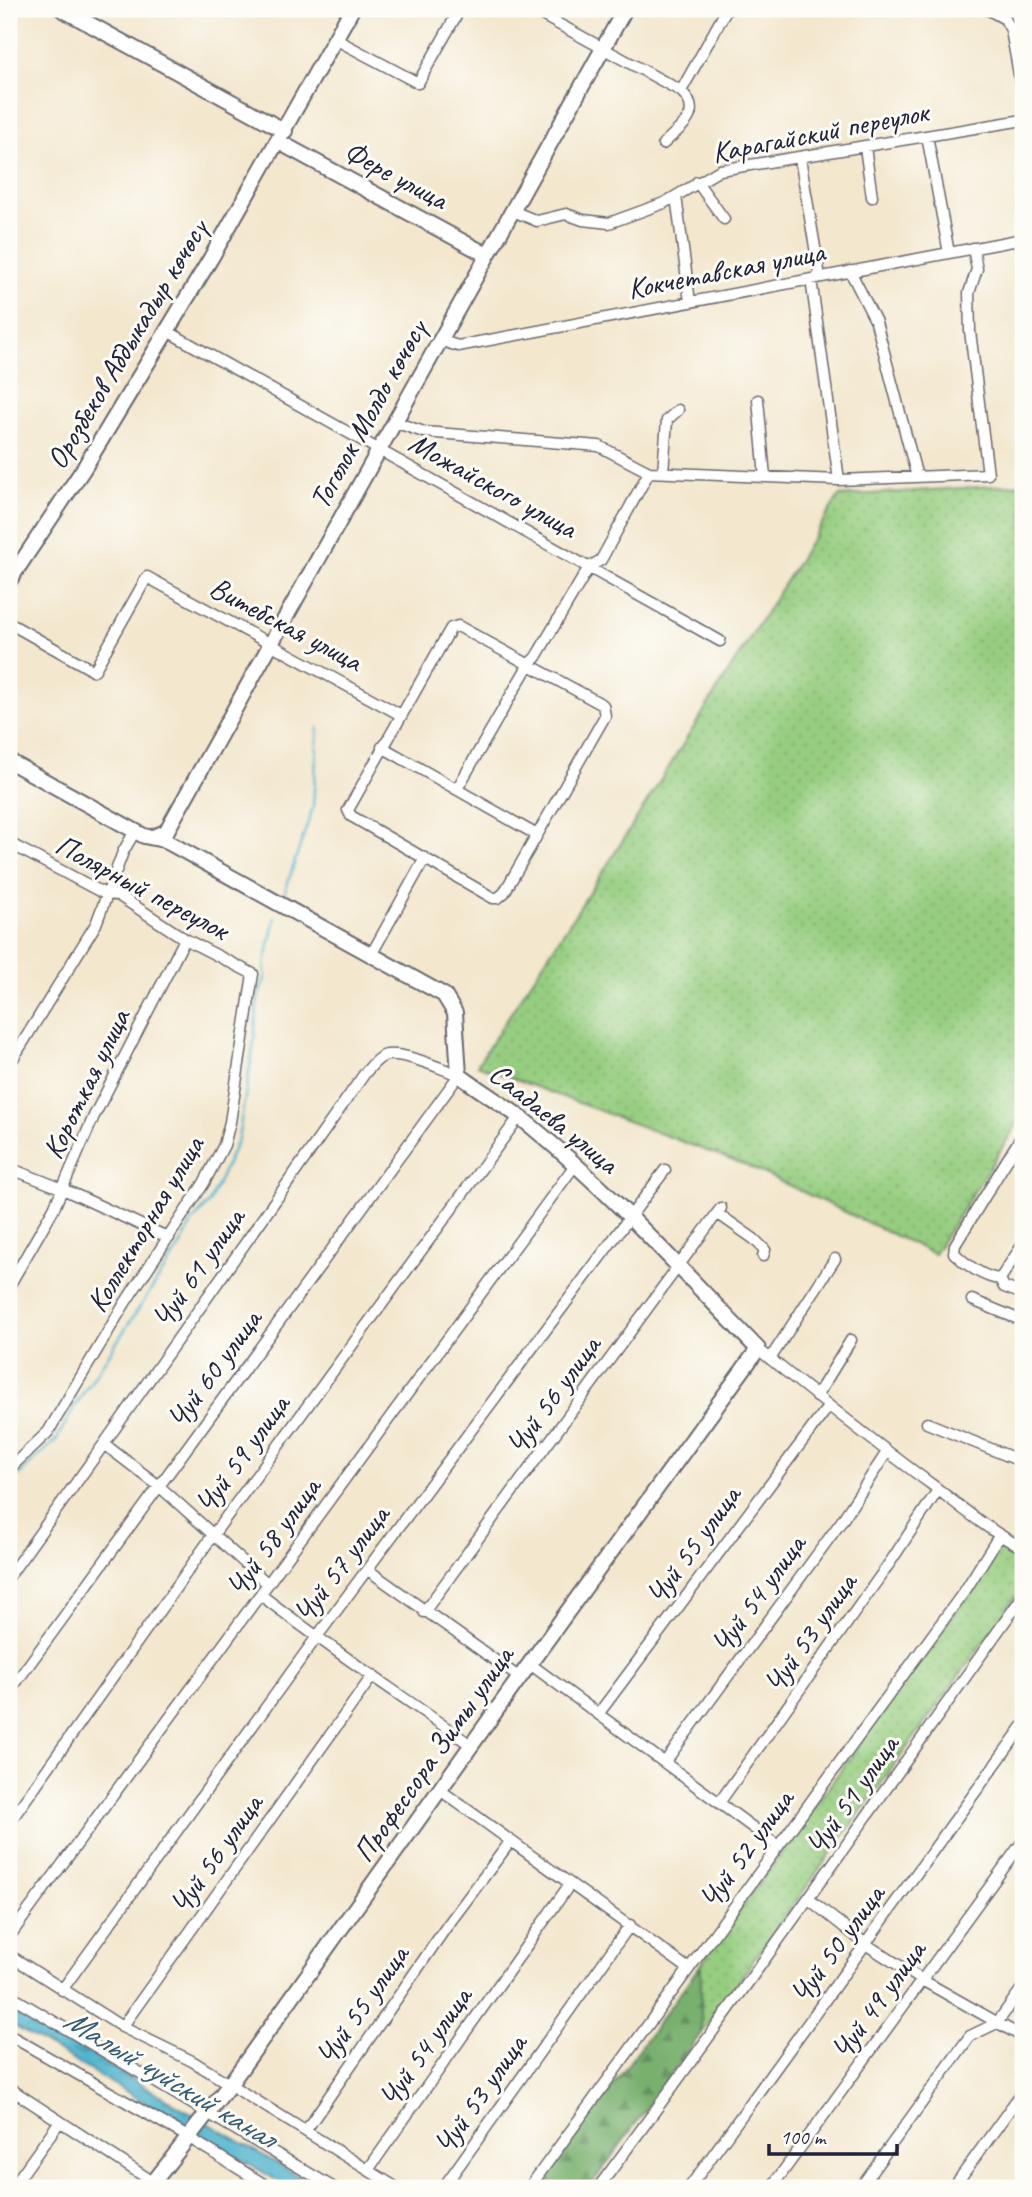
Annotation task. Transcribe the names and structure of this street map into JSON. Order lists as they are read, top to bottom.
{
  "streets": {
    "street": [
      "Карагайский переулок",
      "Фере улица",
      "Кокчетавская улица",
      "Орозбеков Абдыкадыр көчөсү",
      "Тоголок Молдо көчөсү",
      "Можайского улица",
      "Витебская улица",
      "Полярный переулок",
      "Короткая улица",
      "Саадаева улица",
      "Коллекторная улица",
      "Чуй 61 улица",
      "Чуй 60 улица",
      "Чуй 56 улица",
      "Чуй 59 улица",
      "Чуй 58 улица",
      "Чуй 55 улица",
      "Чуй 57 улица",
      "Чуй 54 улица",
      "Чуй 53 улица",
      "Профессора Зимы улица",
      "Чуй 51 улица",
      "Чуй 52 улица",
      "Чуй 50 улица",
      "Чуй 49 улица"
    ]
  },
  "crossings": [
    ["Карагайский переулок", "Тоголок Молдо көчөсү"],
    ["Фере улица", "Орозбеков Абдыкадыр көчөсү"],
    ["Фере улица", "Тоголок Молдо көчөсү"],
    ["Кокчетавская улица", "Тоголок Молдо көчөсү"],
    ["Орозбеков Абдыкадыр көчөсү", "Можайского улица"],
    ["Тоголок Молдо көчөсү", "Можайского улица"],
    ["Тоголок Молдо көчөсү", "Витебская улица"],
    ["Тоголок Молдо көчөсү", "Саадаева улица"],
    ["Полярный переулок", "Короткая улица"],
    ["Полярный переулок", "Коллекторная улица"],
    ["Саадаева улица", "Чуй 61 улица"],
    ["Саадаева улица", "Чуй 60 улица"],
    ["Саадаева улица", "Чуй 56 улица"],
    ["Саадаева улица", "Чуй 59 улица"],
    ["Саадаева улица", "Чуй 58 улица"],
    ["Саадаева улица", "Чуй 55 улица"],
    ["Саадаева улица", "Чуй 57 улица"],
    ["Саадаева улица", "Чуй 54 улица"],
    ["Саадаева улица", "Чуй 53 улица"],
    ["Саадаева улица", "Профессора Зимы улица"],
    ["Саадаева улица", "Чуй 52 улица"],
    ["Чуй 61 улица", "Чуй 60 улица"]
  ],
  "water": ["Малый чуйский канал"],
  "scale_bar": "100 m"
}
